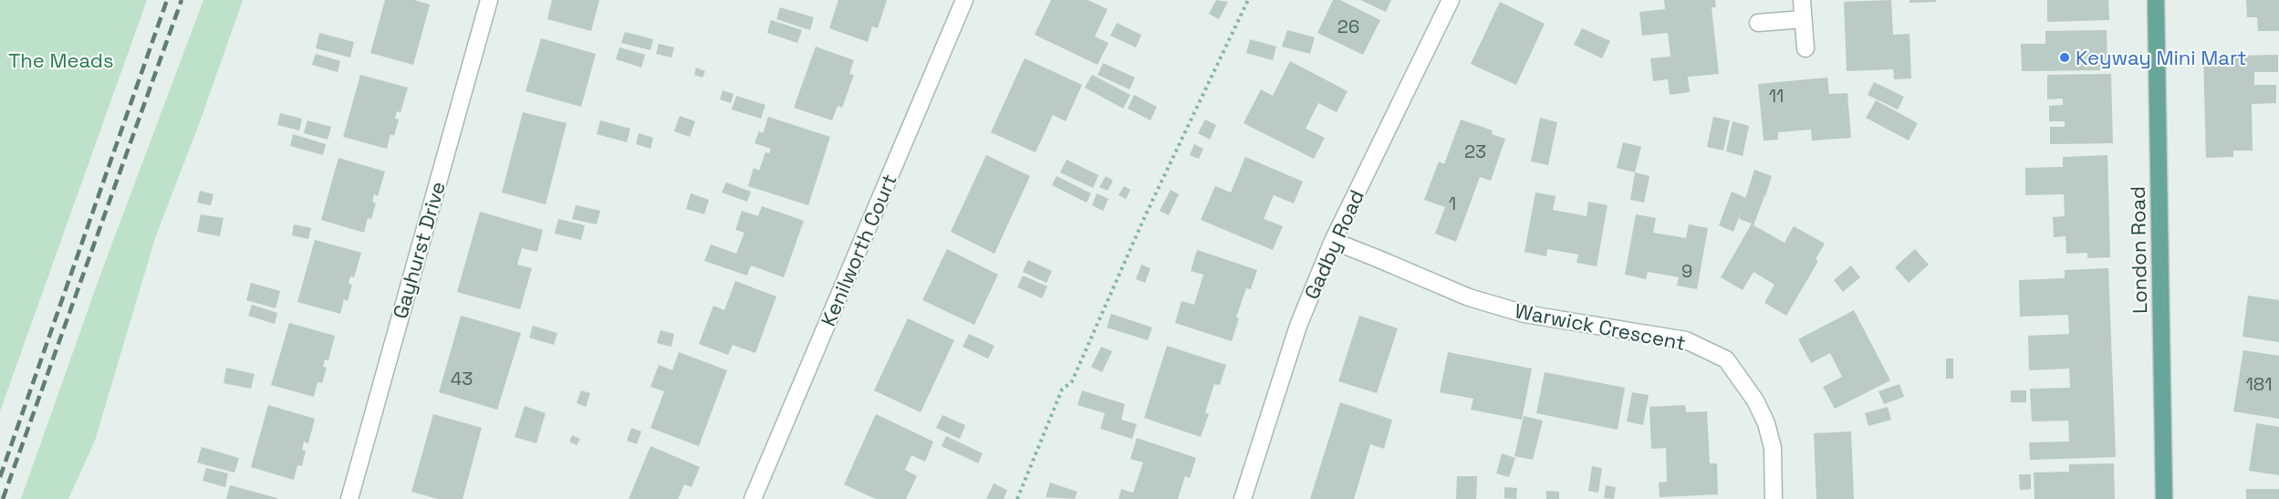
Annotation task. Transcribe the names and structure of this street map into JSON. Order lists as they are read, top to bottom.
{
  "streets": {
    "main road": ["London Road"],
    "street": [
      "Gadby Road",
      "Gayhurst Drive",
      "Kenilworth Court",
      "Warwick Crescent"
    ]
  },
  "crossings": [
    ["Gadby Road", "Warwick Crescent"]
  ],
  "parks": ["The Meads"],
  "places": ["Keyway Mini Mart"],
  "house_numbers": [
    "26",
    "11",
    "23",
    "1",
    "9",
    "43",
    "181"
  ]
}
